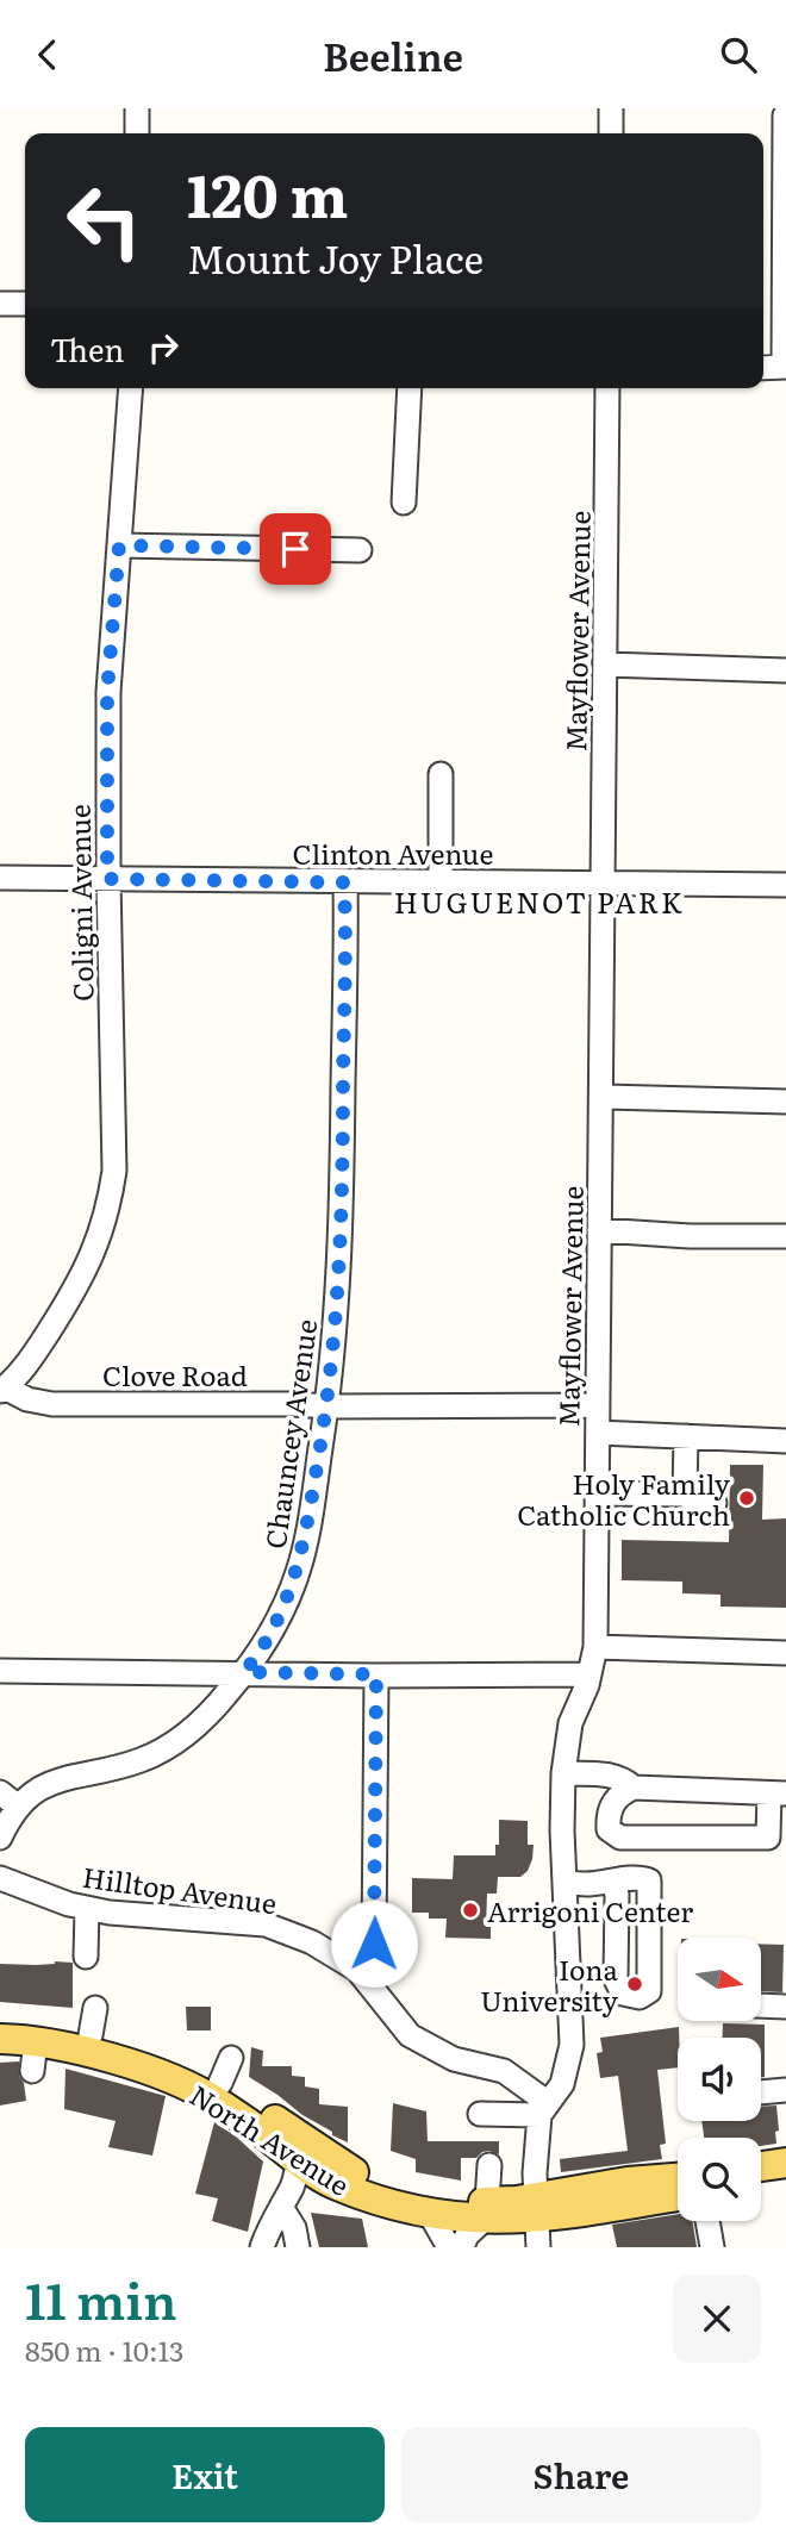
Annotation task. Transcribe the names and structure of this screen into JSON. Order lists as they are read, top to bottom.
{
  "streets": {
    "main road": ["North Avenue"],
    "street": [
      "Mayflower Avenue",
      "Clinton Avenue",
      "Coligni Avenue",
      "Clove Road",
      "Chauncey Avenue",
      "Hilltop Avenue"
    ]
  },
  "crossings": [
    ["Mayflower Avenue", "Clinton Avenue"],
    ["Mayflower Avenue", "Clove Road"],
    ["Mayflower Avenue", "Hilltop Avenue"],
    ["Mayflower Avenue", "North Avenue"],
    ["Clinton Avenue", "Coligni Avenue"],
    ["Clinton Avenue", "Chauncey Avenue"],
    ["Coligni Avenue", "Clove Road"],
    ["Clove Road", "Chauncey Avenue"]
  ],
  "districts": ["HUGUENOT PARK"],
  "places": ["Holy Family Catholic Church", "Arrigoni Center", "Iona University"],
  "north": "right",
  "page": {
    "header": "Beeline",
    "turn": ["120 m", "Mount Joy Place"],
    "then": "Then",
    "heading": ["11 min", "850 m · 10:13"],
    "buttons": ["Exit", "Share"]
  }
}
